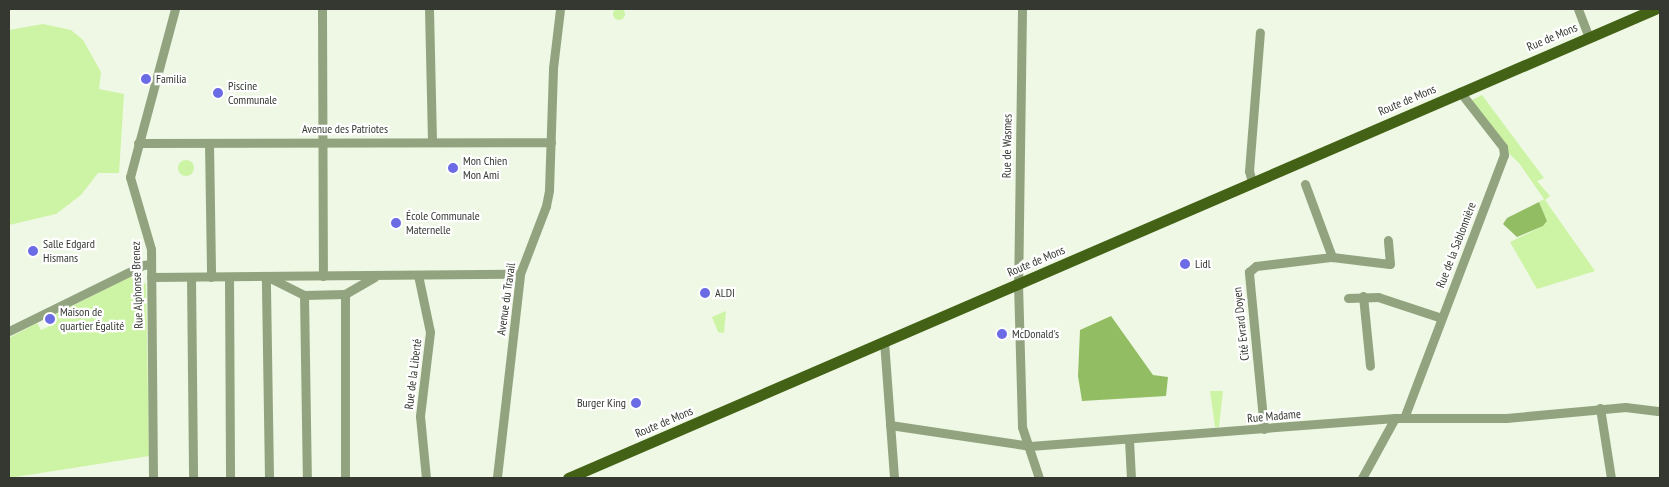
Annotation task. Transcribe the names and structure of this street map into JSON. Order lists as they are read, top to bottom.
{
  "streets": {
    "main road": ["Rue de Mons", "Route de Mons"],
    "street": [
      "Avenue des Patriotes",
      "Rue de Wasmes",
      "Rue de la Sablonnière",
      "Rue Alphonse Brenez",
      "Avenue du Travail",
      "Cité Evrard Doyen",
      "Rue de la Liberté",
      "Rue Madame"
    ]
  },
  "crossings": [
    ["Rue de Mons", "Route de Mons"],
    ["Rue de Mons", "Rue de la Sablonnière"],
    ["Route de Mons", "Rue de Wasmes"],
    ["Route de Mons", "Rue de la Sablonnière"],
    ["Avenue des Patriotes", "Rue Alphonse Brenez"],
    ["Avenue des Patriotes", "Avenue du Travail"],
    ["Rue de Wasmes", "Rue Madame"],
    ["Rue de la Sablonnière", "Rue Madame"],
    ["Cité Evrard Doyen", "Rue Madame"]
  ],
  "places": [
    "Familia",
    "Piscine Communale",
    "Mon Chien Mon Ami",
    "École Communale Maternelle",
    "Salle Edgard Hismans",
    "Lidl",
    "ALDI",
    "Maison de quartier Égalité",
    "McDonald's",
    "Burger King"
  ]
}
